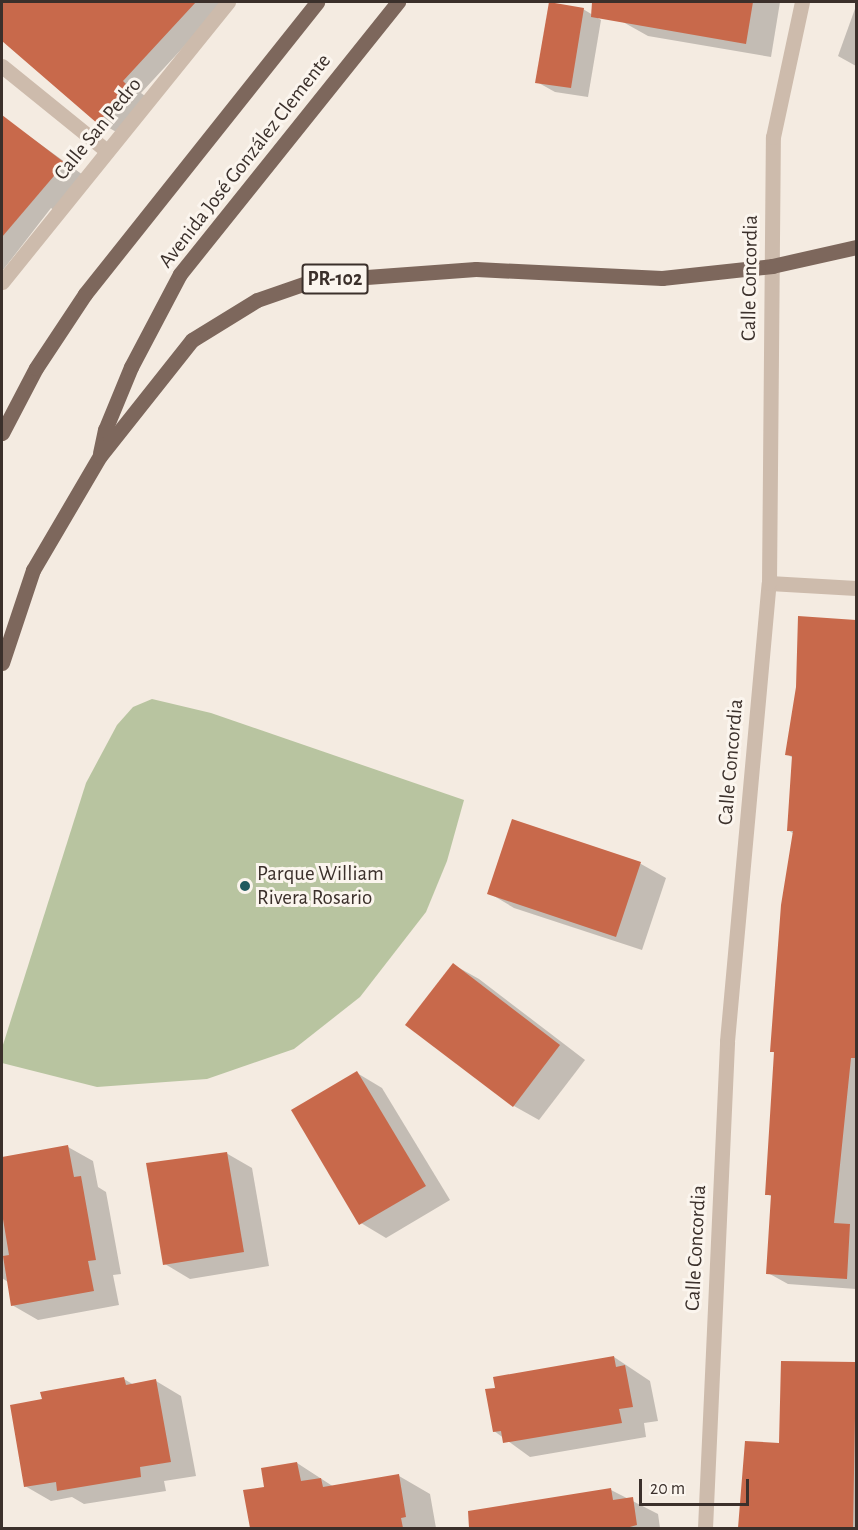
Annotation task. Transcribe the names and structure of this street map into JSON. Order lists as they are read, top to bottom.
{
  "streets": {
    "main road": ["Avenida José González Clemente", "PR-102"],
    "street": ["Calle San Pedro", "Calle Concordia"]
  },
  "crossings": [
    ["Avenida José González Clemente", "Calle Concordia"]
  ],
  "places": ["Parque William Rivera Rosario"],
  "scale_bar": "20 m"
}
